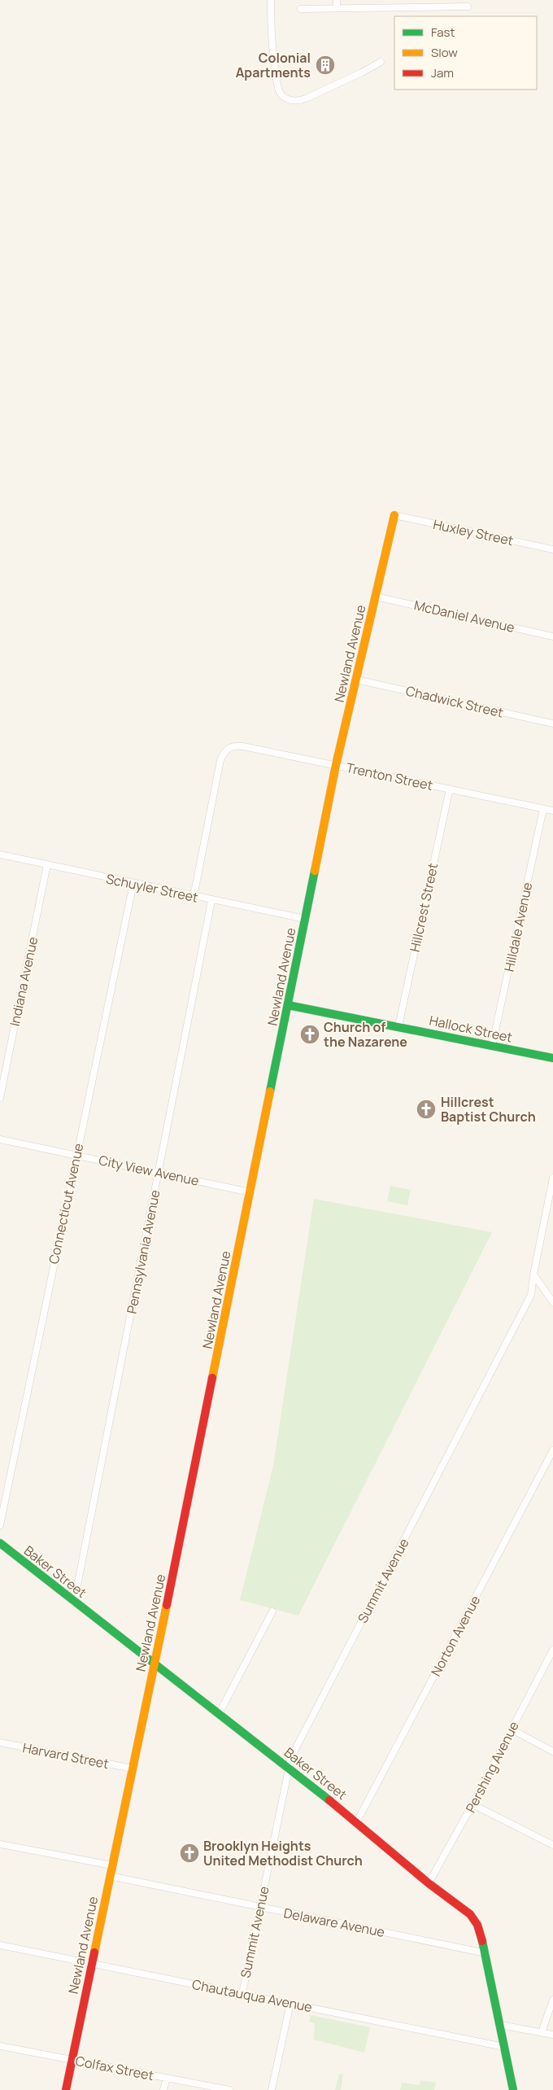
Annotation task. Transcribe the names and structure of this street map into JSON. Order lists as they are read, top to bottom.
{
  "streets": {
    "street": [
      "Huxley Street",
      "McDaniel Avenue",
      "Newland Avenue",
      "Chadwick Street",
      "Trenton Street",
      "Schuyler Street",
      "Hillcrest Street",
      "Hilldale Avenue",
      "Indiana Avenue",
      "Hallock Street",
      "City View Avenue",
      "Connecticut Avenue",
      "Pennsylvania Avenue",
      "Baker Street",
      "Summit Avenue",
      "Norton Avenue",
      "Harvard Street",
      "Pershing Avenue",
      "Delaware Avenue",
      "Chautauqua Avenue",
      "Colfax Street"
    ]
  },
  "crossings": [
    ["Huxley Street", "Newland Avenue"],
    ["McDaniel Avenue", "Newland Avenue"],
    ["Newland Avenue", "Chadwick Street"],
    ["Newland Avenue", "Trenton Street"],
    ["Newland Avenue", "Schuyler Street"],
    ["Newland Avenue", "Hallock Street"],
    ["Newland Avenue", "City View Avenue"],
    ["Newland Avenue", "Baker Street"],
    ["Newland Avenue", "Harvard Street"],
    ["Newland Avenue", "Delaware Avenue"],
    ["Newland Avenue", "Chautauqua Avenue"],
    ["Newland Avenue", "Colfax Street"],
    ["Trenton Street", "Schuyler Street"],
    ["Trenton Street", "Hillcrest Street"],
    ["Trenton Street", "Hilldale Avenue"],
    ["Schuyler Street", "Indiana Avenue"],
    ["Schuyler Street", "Connecticut Avenue"],
    ["Schuyler Street", "Pennsylvania Avenue"],
    ["Hillcrest Street", "Hallock Street"],
    ["Hilldale Avenue", "Hallock Street"],
    ["City View Avenue", "Connecticut Avenue"],
    ["City View Avenue", "Pennsylvania Avenue"],
    ["Pennsylvania Avenue", "Baker Street"],
    ["Baker Street", "Summit Avenue"],
    ["Baker Street", "Norton Avenue"],
    ["Baker Street", "Pershing Avenue"],
    ["Baker Street", "Delaware Avenue"],
    ["Baker Street", "Chautauqua Avenue"],
    ["Summit Avenue", "Delaware Avenue"],
    ["Summit Avenue", "Chautauqua Avenue"]
  ],
  "places": {
    "building": ["Colonial Apartments"],
    "church": ["Church of the Nazarene", "Hillcrest Baptist Church", "Brooklyn Heights United Methodist Church"]
  },
  "legend": ["Fast", "Slow", "Jam"]
}
